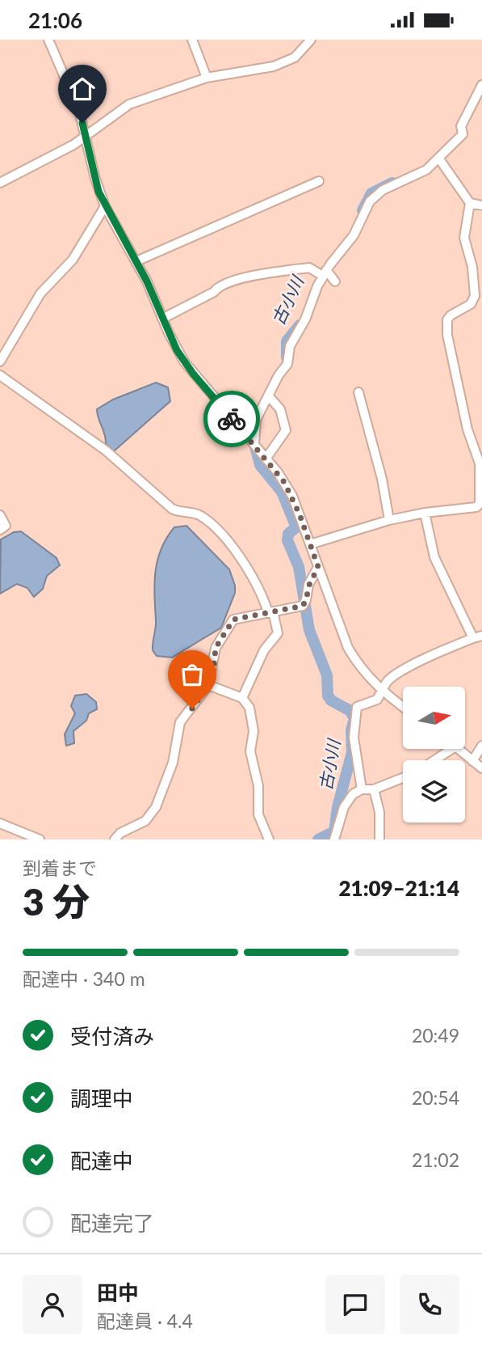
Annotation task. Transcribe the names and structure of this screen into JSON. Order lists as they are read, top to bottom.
{
  "water": ["古小川"],
  "north": "right",
  "page": {
    "status": "21:06",
    "heading": ["3 分", "到着まで", "21:09–21:14"],
    "panel": ["田中", "配達員 · 4.4"],
    "bar": "配達中 · 340 m",
    "list": [
      ["受付済み", "20:49"],
      ["調理中", "20:54"],
      ["配達中", "21:02"],
      "配達完了"
    ]
  }
}
